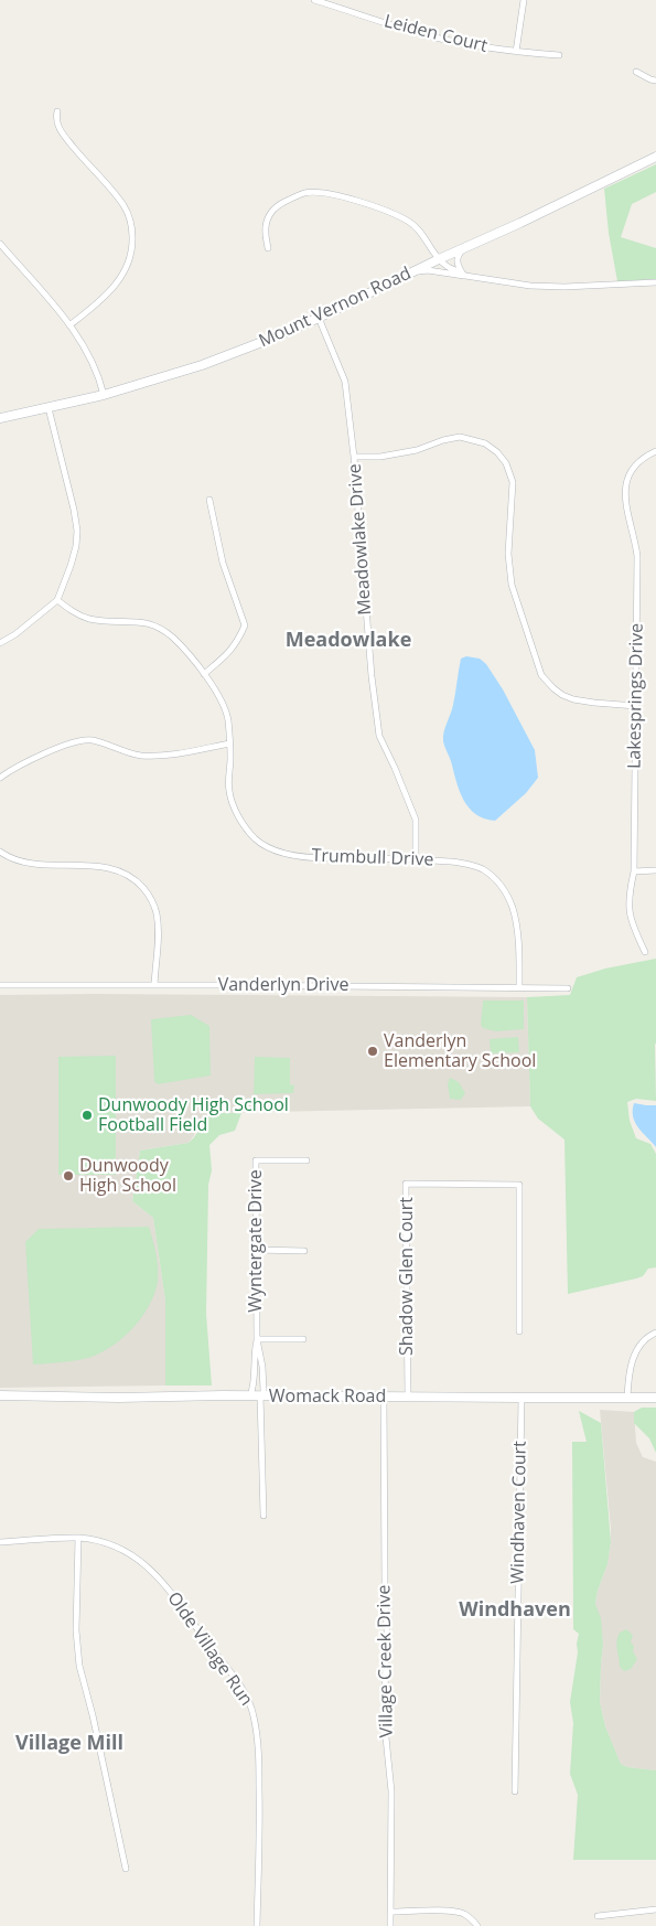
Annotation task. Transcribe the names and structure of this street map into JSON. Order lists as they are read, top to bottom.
{
  "streets": {
    "main road": ["Mount Vernon Road", "Womack Road"],
    "street": [
      "Leiden Court",
      "Meadowlake Drive",
      "Lakesprings Drive",
      "Trumbull Drive",
      "Vanderlyn Drive",
      "Wyntergate Drive",
      "Shadow Glen Court",
      "Windhaven Court",
      "Olde Village Run",
      "Village Creek Drive"
    ]
  },
  "crossings": [
    ["Mount Vernon Road", "Meadowlake Drive"],
    ["Meadowlake Drive", "Trumbull Drive"],
    ["Trumbull Drive", "Vanderlyn Drive"],
    ["Wyntergate Drive", "Womack Road"],
    ["Shadow Glen Court", "Womack Road"],
    ["Womack Road", "Windhaven Court"],
    ["Womack Road", "Village Creek Drive"]
  ],
  "districts": ["Meadowlake", "Windhaven", "Village Mill"],
  "places": ["Vanderlyn Elementary School", "Dunwoody High School Football Field", "Dunwoody High School"]
}
